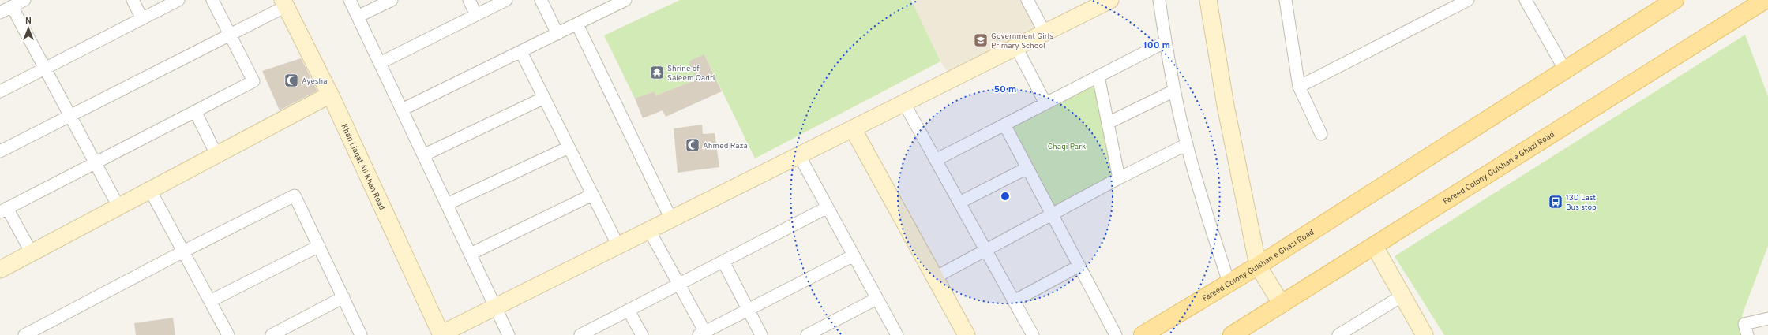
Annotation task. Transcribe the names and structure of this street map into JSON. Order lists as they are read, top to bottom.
{
  "streets": {
    "main road": ["Fareed Colony Gulshan e Ghazi Road"],
    "street": ["Khan Liaqat Ali Khan Road"]
  },
  "parks": ["Chagi Park"],
  "places": {
    "school or university": ["Government Girls Primary School"],
    "temple": ["Shrine of Saleem Qadri"],
    "mosque": ["Ayesha", "Ahmed Raza"],
    "bus stop": ["13D Last Bus stop"]
  },
  "north": "top",
  "rings": ["100 m", "50 m"]
}
